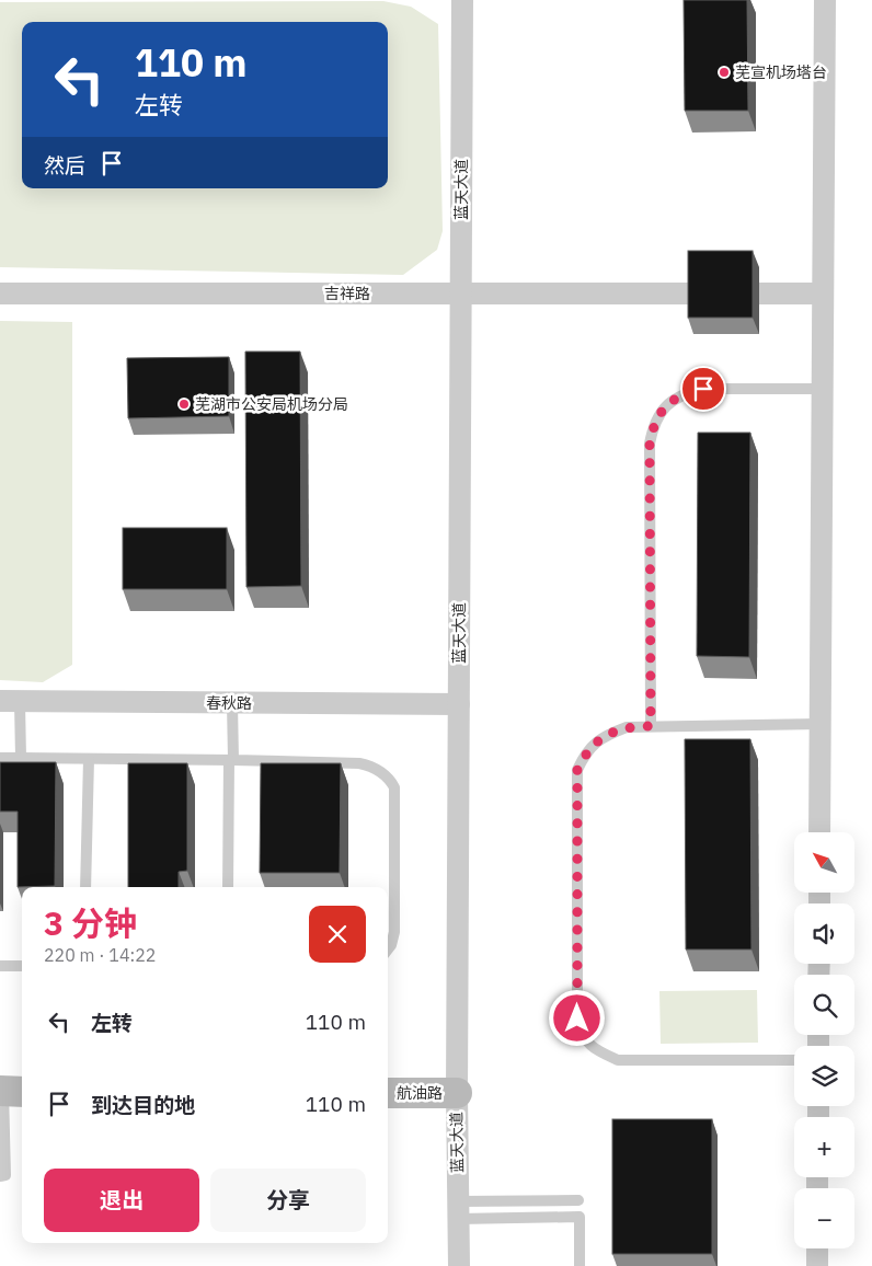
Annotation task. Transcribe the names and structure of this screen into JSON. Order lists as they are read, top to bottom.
{
  "streets": {
    "street": [
      "蓝天大道",
      "吉祥路",
      "春秋路",
      "航油路"
    ]
  },
  "crossings": [
    ["蓝天大道", "吉祥路"],
    ["蓝天大道", "春秋路"],
    ["蓝天大道", "航油路"]
  ],
  "places": ["芜宣机场塔台", "芜湖市公安局机场分局"],
  "north": "top left",
  "page": {
    "turn": ["110 m", "左转"],
    "then": "然后",
    "map_buttons": ["+", "−"],
    "heading": ["3 分钟", "220 m · 14:22"],
    "list": [
      {
        "name": "左转",
        "value": "110 m"
      },
      {
        "name": "到达目的地",
        "value": "110 m"
      }
    ],
    "buttons": ["退出", "分享"]
  }
}
